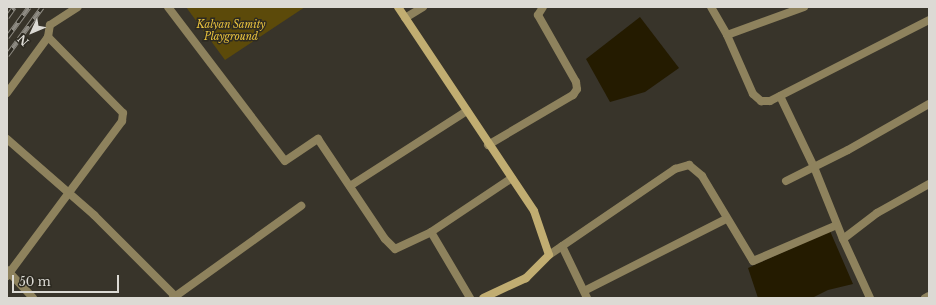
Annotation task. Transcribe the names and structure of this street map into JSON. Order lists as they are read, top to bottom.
{
  "parks": ["Kalyan Samity Playground"],
  "scale_bar": "50 m",
  "north": "bottom left"
}
